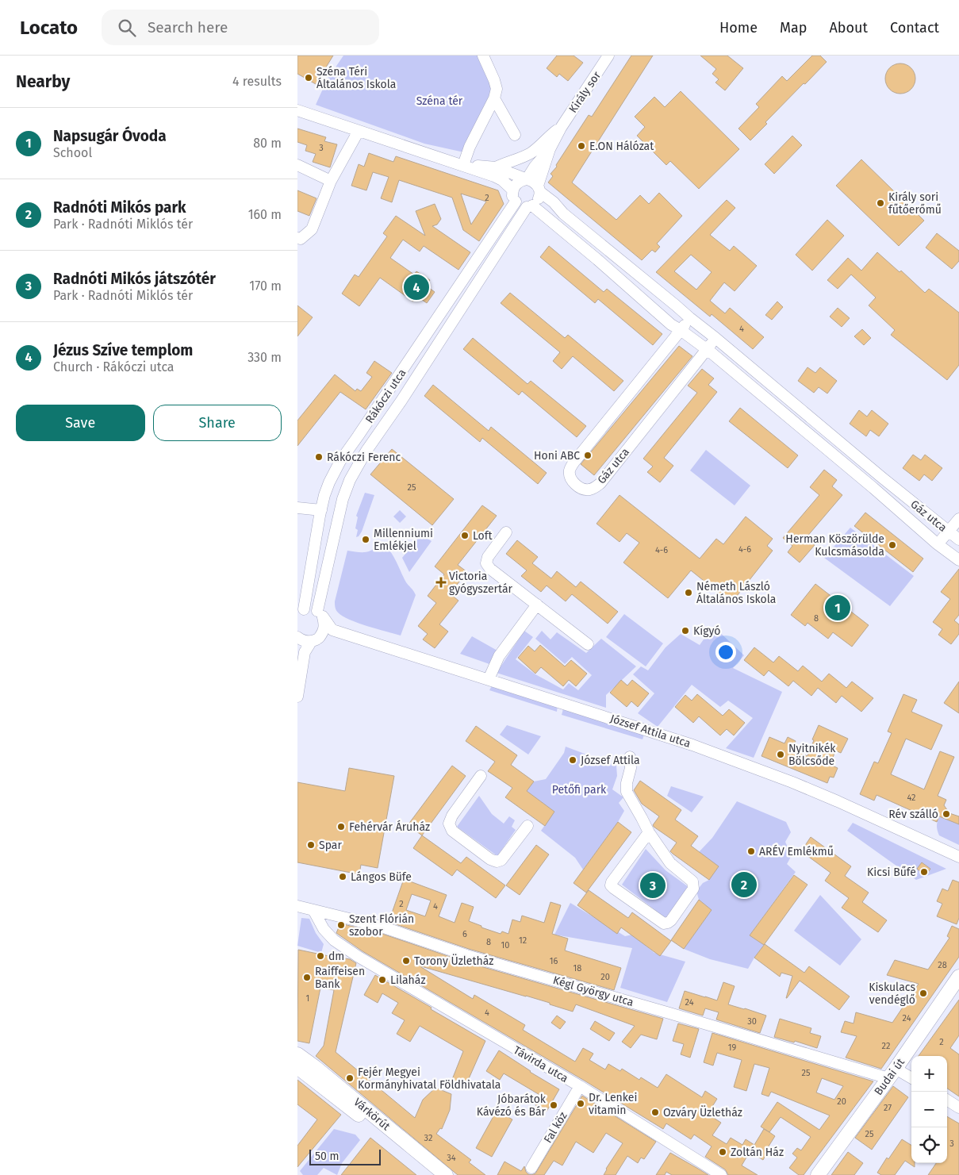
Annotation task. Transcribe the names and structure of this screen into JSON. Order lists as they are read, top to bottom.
{
  "streets": {
    "street": [
      "Király sor",
      "Rákóczi utca",
      "Gáz utca",
      "József Attila utca",
      "Kégl György utca",
      "Távirda utca",
      "Budai út",
      "Várkörút",
      "Fal köz"
    ]
  },
  "crossings": [
    ["Király sor", "Rákóczi utca"],
    ["Király sor", "Gáz utca"],
    ["Rákóczi utca", "Gáz utca"],
    ["Kégl György utca", "Távirda utca"],
    ["Kégl György utca", "Budai út"],
    ["Távirda utca", "Fal köz"]
  ],
  "parks": ["Széna tér", "Petőfi park"],
  "places": {
    "other": [
      "Széna Téri Általános Iskola",
      "E.ON Hálózat",
      "Király sori fűtőerőmű",
      "Honi ABC",
      "Rákóczi Ferenc",
      "Loft",
      "Millenniumi Emlékjel",
      "Herman Köszörülde Kulcsmásolda",
      "Németh László Általános Iskola",
      "Kígyó",
      "Nyitnikék Bölcsőde",
      "József Attila",
      "Rév szálló",
      "Fehérvár Áruház",
      "Spar",
      "ARÉV Emlékmű",
      "Kicsi Bűfé",
      "Lángos Büfe",
      "Szent Flórián szobor",
      "dm",
      "Torony Üzletház",
      "Raiffeisen Bank",
      "Lilaház",
      "Kiskulacs vendéglő",
      "Fejér Megyei Kormányhivatal Földhivatala",
      "Dr. Lenkei vitamin",
      "Jóbarátok Kávézó és Bár",
      "Ozváry Üzletház",
      "Zoltán Ház"
    ],
    "health": ["Victoria gyógyszertár"]
  },
  "house_numbers": [
    "3",
    "2",
    "4",
    "25",
    "4-6",
    "4-6",
    "8",
    "42",
    "2",
    "4",
    "6",
    "12",
    "8",
    "10",
    "16",
    "28",
    "18",
    "20",
    "1",
    "24",
    "4",
    "24",
    "30",
    "2",
    "22",
    "19",
    "25",
    "20",
    "27",
    "25",
    "32",
    "3",
    "34"
  ],
  "scale_bar": "50 m",
  "page": {
    "header": "Locato",
    "search": "Search here",
    "nav": [
      "Home",
      "Map",
      "About",
      "Contact"
    ],
    "heading": ["Nearby", "4 results"],
    "list": [
      {
        "mark": "1",
        "name": "Napsugár Óvoda",
        "note": "School",
        "value": "80 m"
      },
      {
        "mark": "2",
        "name": "Radnóti Mikós park",
        "note": "Park · Radnóti Miklós tér",
        "value": "160 m"
      },
      {
        "mark": "3",
        "name": "Radnóti Mikós játszótér",
        "note": "Park · Radnóti Miklós tér",
        "value": "170 m"
      },
      {
        "mark": "4",
        "name": "Jézus Szíve templom",
        "note": "Church · Rákóczi utca",
        "value": "330 m"
      }
    ],
    "pins": [
      "4",
      "1",
      "2",
      "3"
    ],
    "buttons": ["Save", "Share"],
    "map_buttons": ["+", "−"],
    "scale": "50 m"
  }
}
